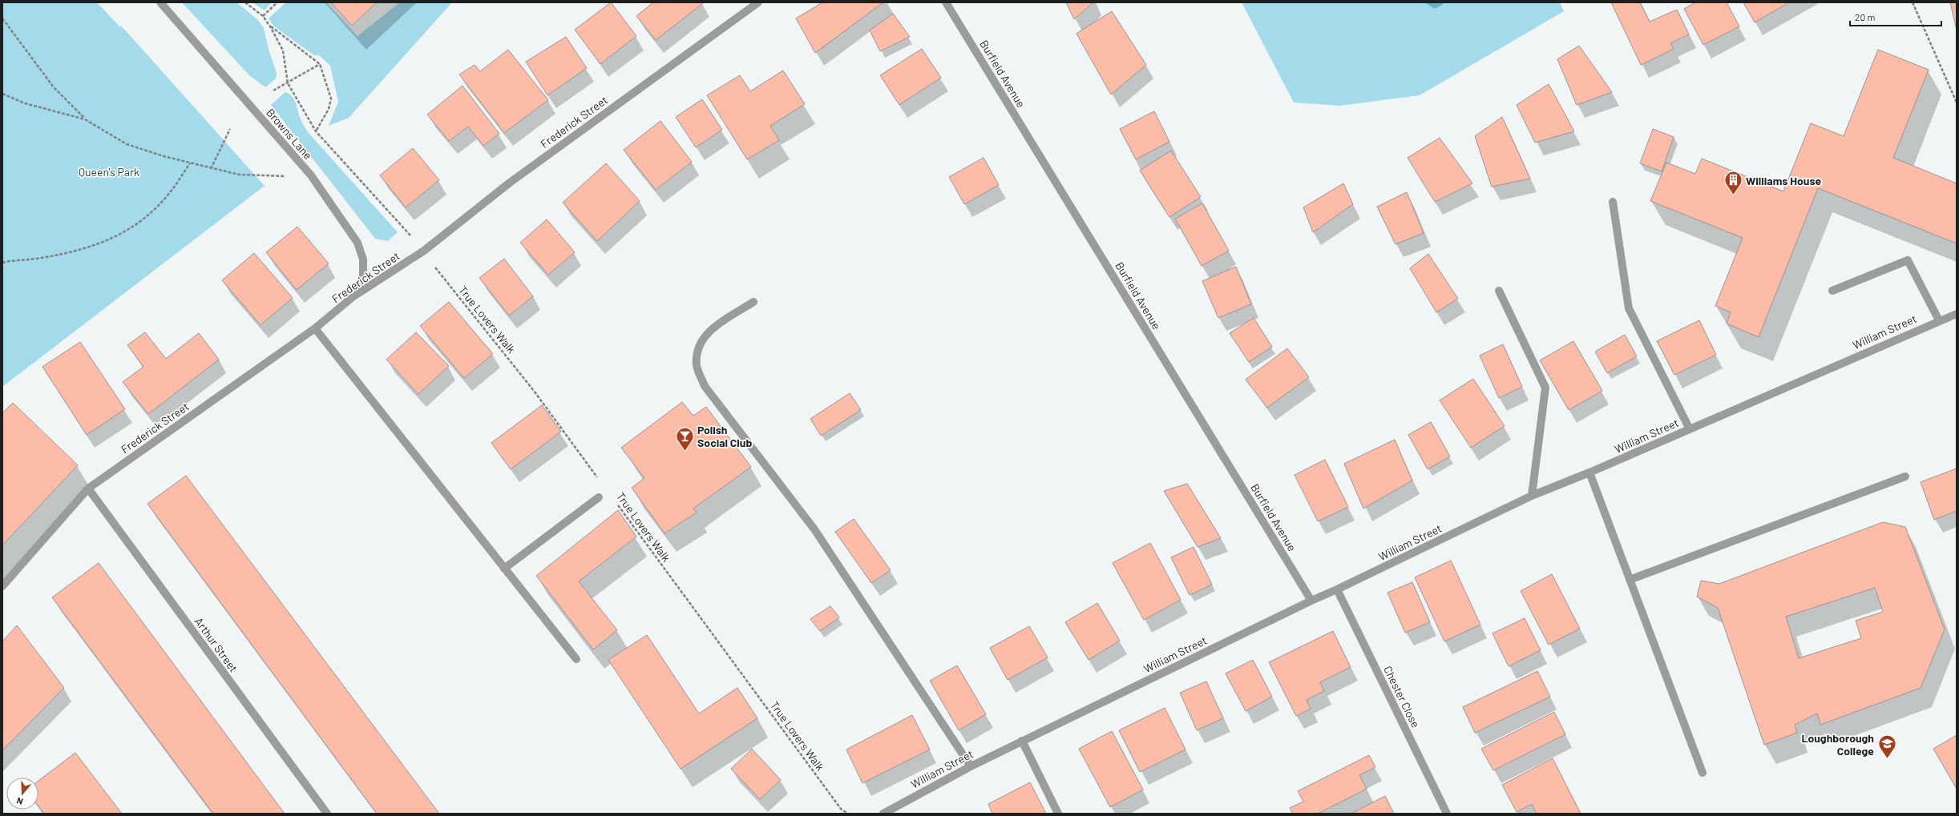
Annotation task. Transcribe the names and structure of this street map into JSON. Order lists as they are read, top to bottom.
{
  "streets": {
    "street": [
      "Burfield Avenue",
      "Frederick Street",
      "Browns Lane",
      "William Street",
      "Arthur Street",
      "Chester Close"
    ],
    "path": ["True Lovers Walk"]
  },
  "crossings": [
    ["Burfield Avenue", "William Street"],
    ["Frederick Street", "Browns Lane"],
    ["Frederick Street", "True Lovers Walk"],
    ["Frederick Street", "Arthur Street"],
    ["William Street", "Chester Close"]
  ],
  "parks": ["Queen's Park"],
  "places": {
    "building": ["Williams House"],
    "bar": ["Polish Social Club"],
    "school or university": ["Loughborough College"]
  },
  "scale_bar": "20 m",
  "north": "bottom"
}
